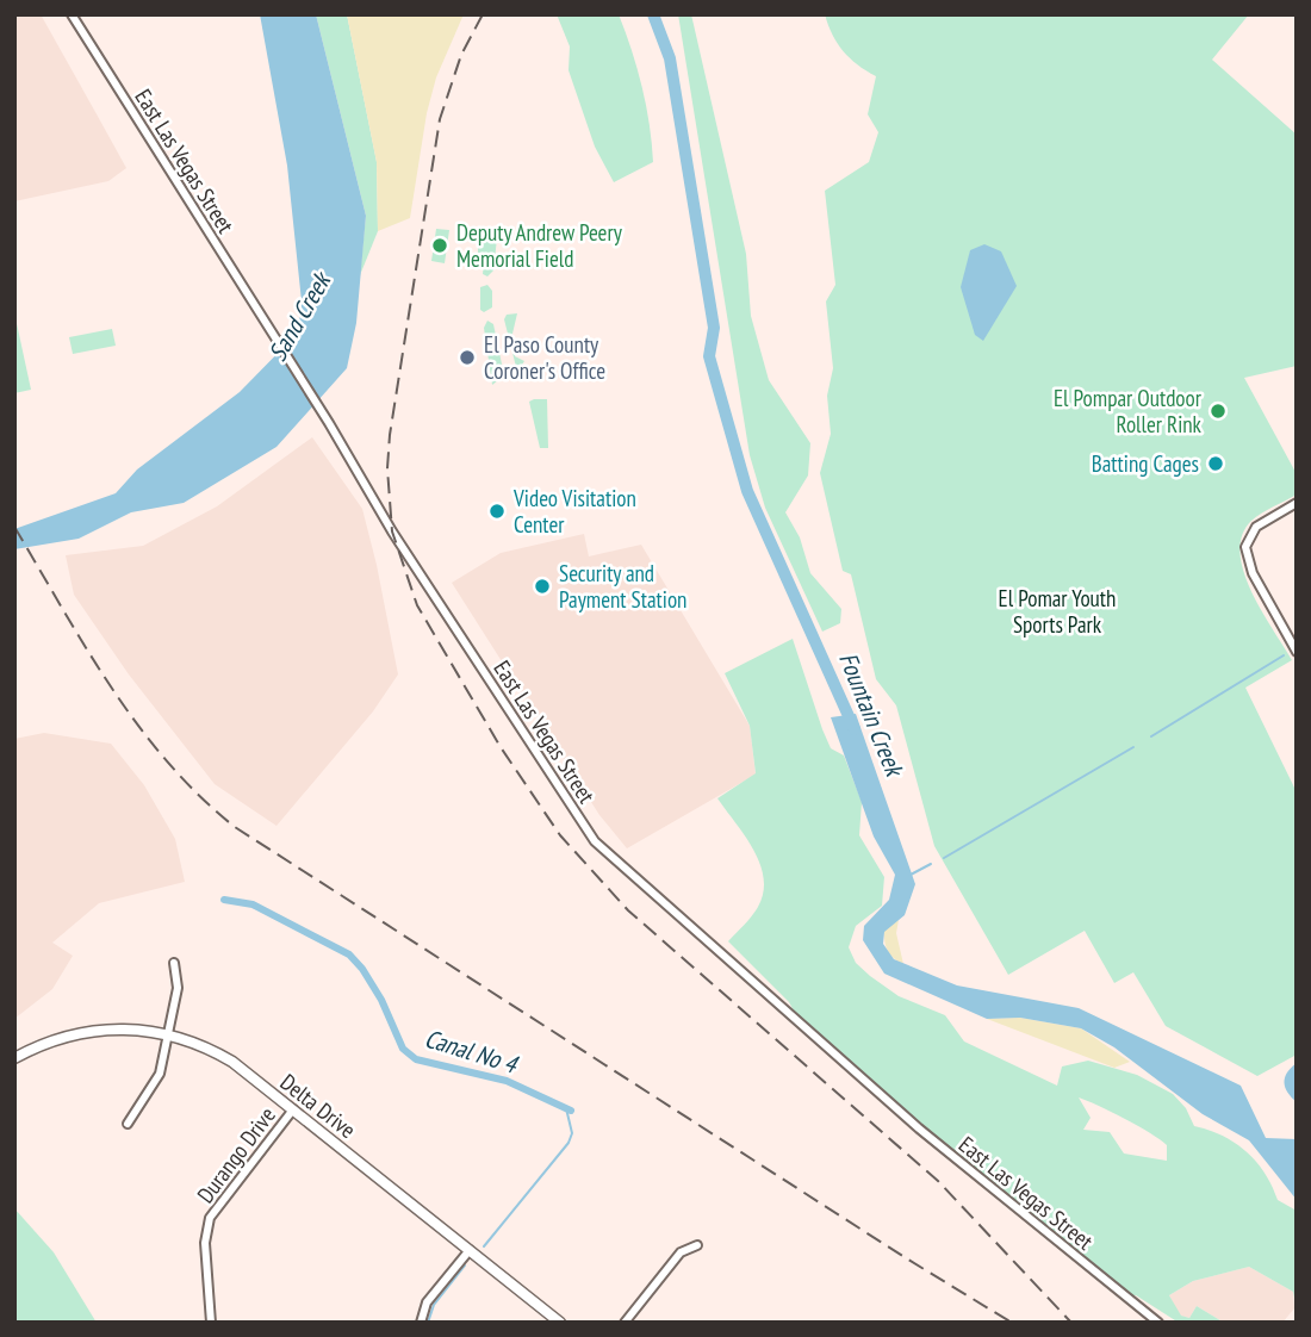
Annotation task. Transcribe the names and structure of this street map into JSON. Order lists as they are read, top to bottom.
{
  "streets": {
    "main road": ["Delta Drive"],
    "street": ["East Las Vegas Street", "Durango Drive"]
  },
  "crossings": [
    ["Delta Drive", "Durango Drive"]
  ],
  "water": ["Sand Creek", "Fountain Creek", "Canal No 4"],
  "parks": ["El Pomar Youth Sports Park"],
  "places": [
    "Deputy Andrew Peery Memorial Field",
    "El Paso County Coroner's Office",
    "El Pompar Outdoor Roller Rink",
    "Batting Cages",
    "Video Visitation Center",
    "Security and Payment Station"
  ]
}
